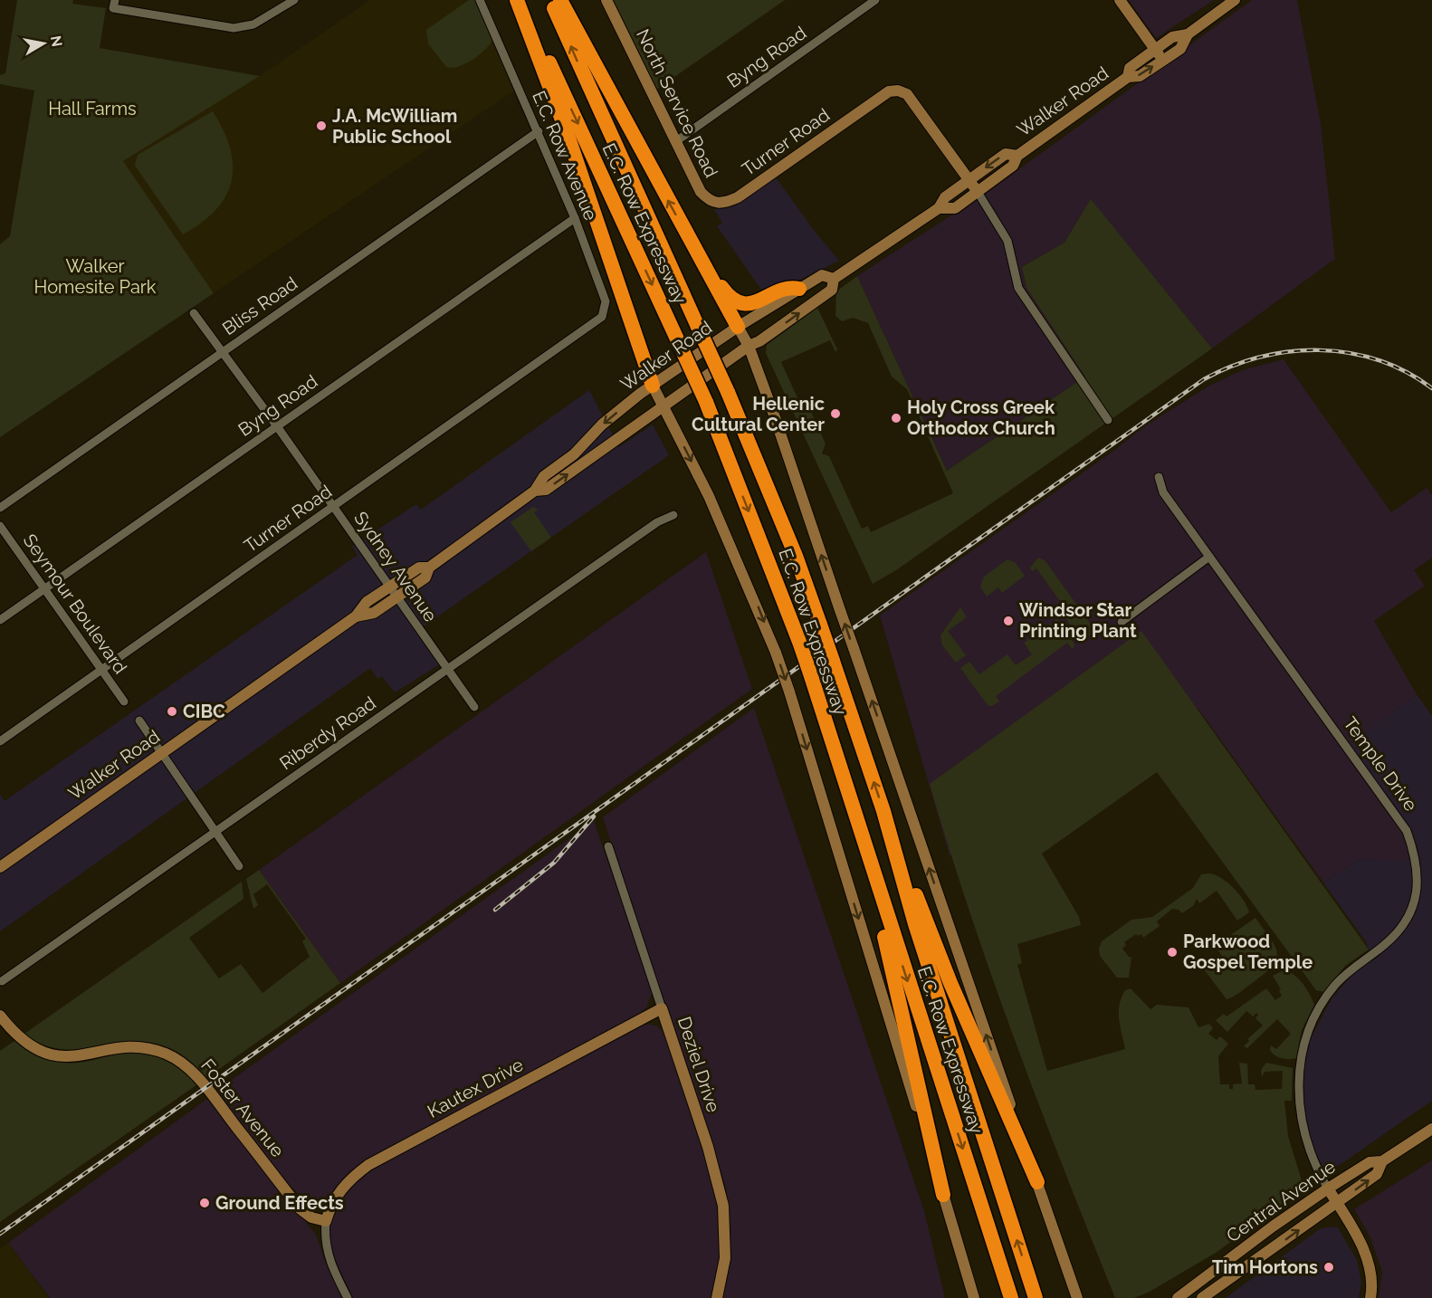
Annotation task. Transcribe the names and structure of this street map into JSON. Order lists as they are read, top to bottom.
{
  "streets": {
    "highway": ["E.C. Row Expressway"],
    "main road": [
      "Walker Road",
      "North Service Road",
      "Turner Road",
      "Temple Drive",
      "Deziel Drive",
      "Kautex Drive",
      "Foster Avenue",
      "Central Avenue"
    ],
    "street": [
      "Byng Road",
      "E.C. Row Avenue",
      "Bliss Road",
      "Sydney Avenue",
      "Seymour Boulevard",
      "Riberdy Road"
    ]
  },
  "crossings": [
    ["Byng Road", "North Service Road"],
    ["Byng Road", "E.C. Row Avenue"],
    ["Byng Road", "Sydney Avenue"],
    ["Byng Road", "Seymour Boulevard"],
    ["Walker Road", "Turner Road"],
    ["Walker Road", "Sydney Avenue"],
    ["North Service Road", "Turner Road"],
    ["Turner Road", "E.C. Row Avenue"],
    ["Turner Road", "Sydney Avenue"],
    ["Turner Road", "Seymour Boulevard"],
    ["E.C. Row Avenue", "Bliss Road"],
    ["Bliss Road", "Sydney Avenue"],
    ["Sydney Avenue", "Riberdy Road"],
    ["Temple Drive", "Central Avenue"],
    ["Deziel Drive", "Kautex Drive"],
    ["Kautex Drive", "Foster Avenue"]
  ],
  "parks": ["Hall Farms", "Walker Homesite Park"],
  "places": [
    "J.A. McWilliam Public School",
    "Hellenic Cultural Center",
    "Holy Cross Greek Orthodox Church",
    "Windsor Star Printing Plant",
    "CIBC",
    "Parkwood Gospel Temple",
    "Ground Effects",
    "Tim Hortons"
  ],
  "north": "right"
}
